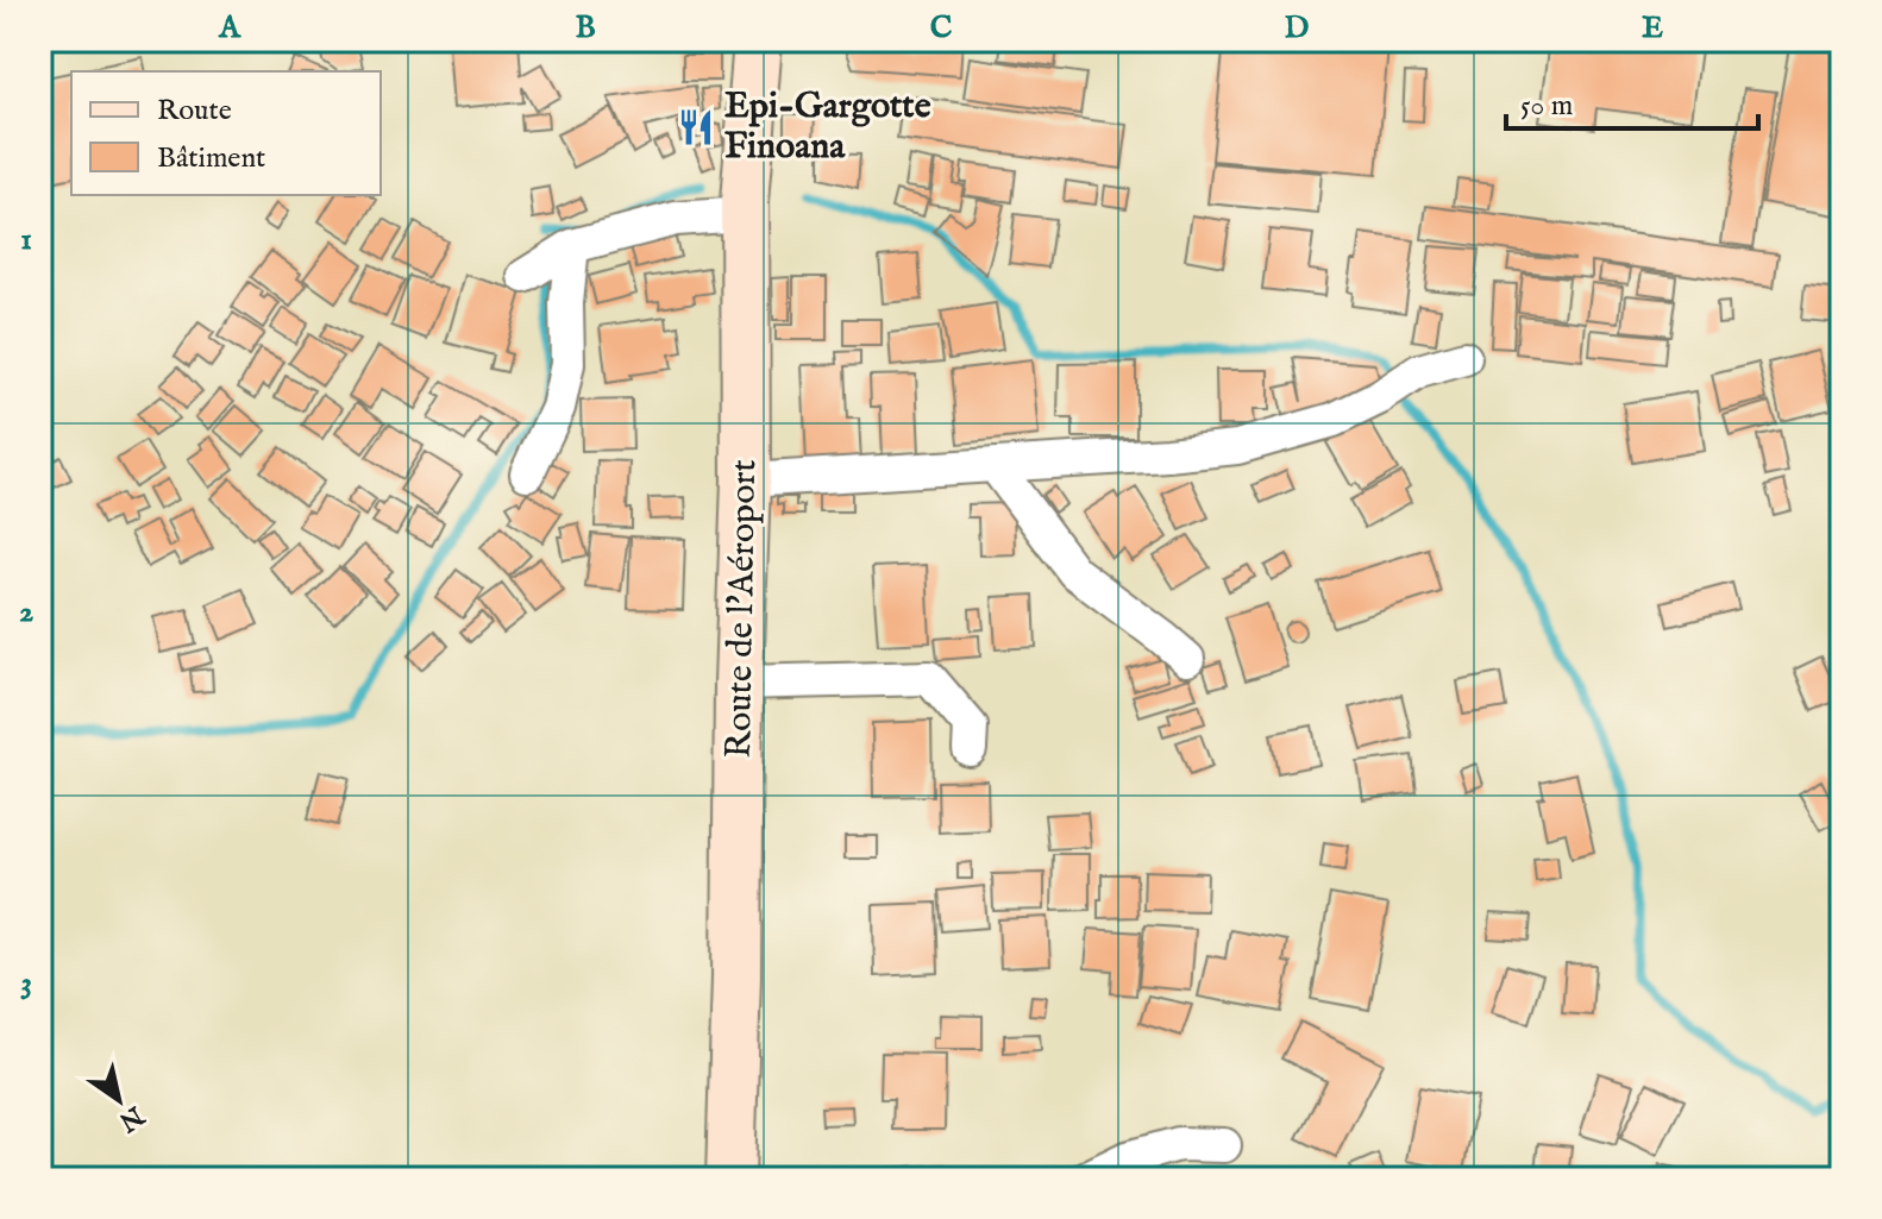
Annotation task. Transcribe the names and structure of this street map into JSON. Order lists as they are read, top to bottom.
{
  "streets": {
    "main road": ["Route de l'Aéroport"]
  },
  "places": {
    "restaurant": ["Epi-Gargotte Finoana"]
  },
  "legend": ["Route", "Bâtiment"],
  "scale_bar": "50 m",
  "north": "bottom right",
  "grid": {
    "columns": [
      "A",
      "B",
      "C",
      "D",
      "E"
    ],
    "rows": ["1", "2", "3"]
  }
}
